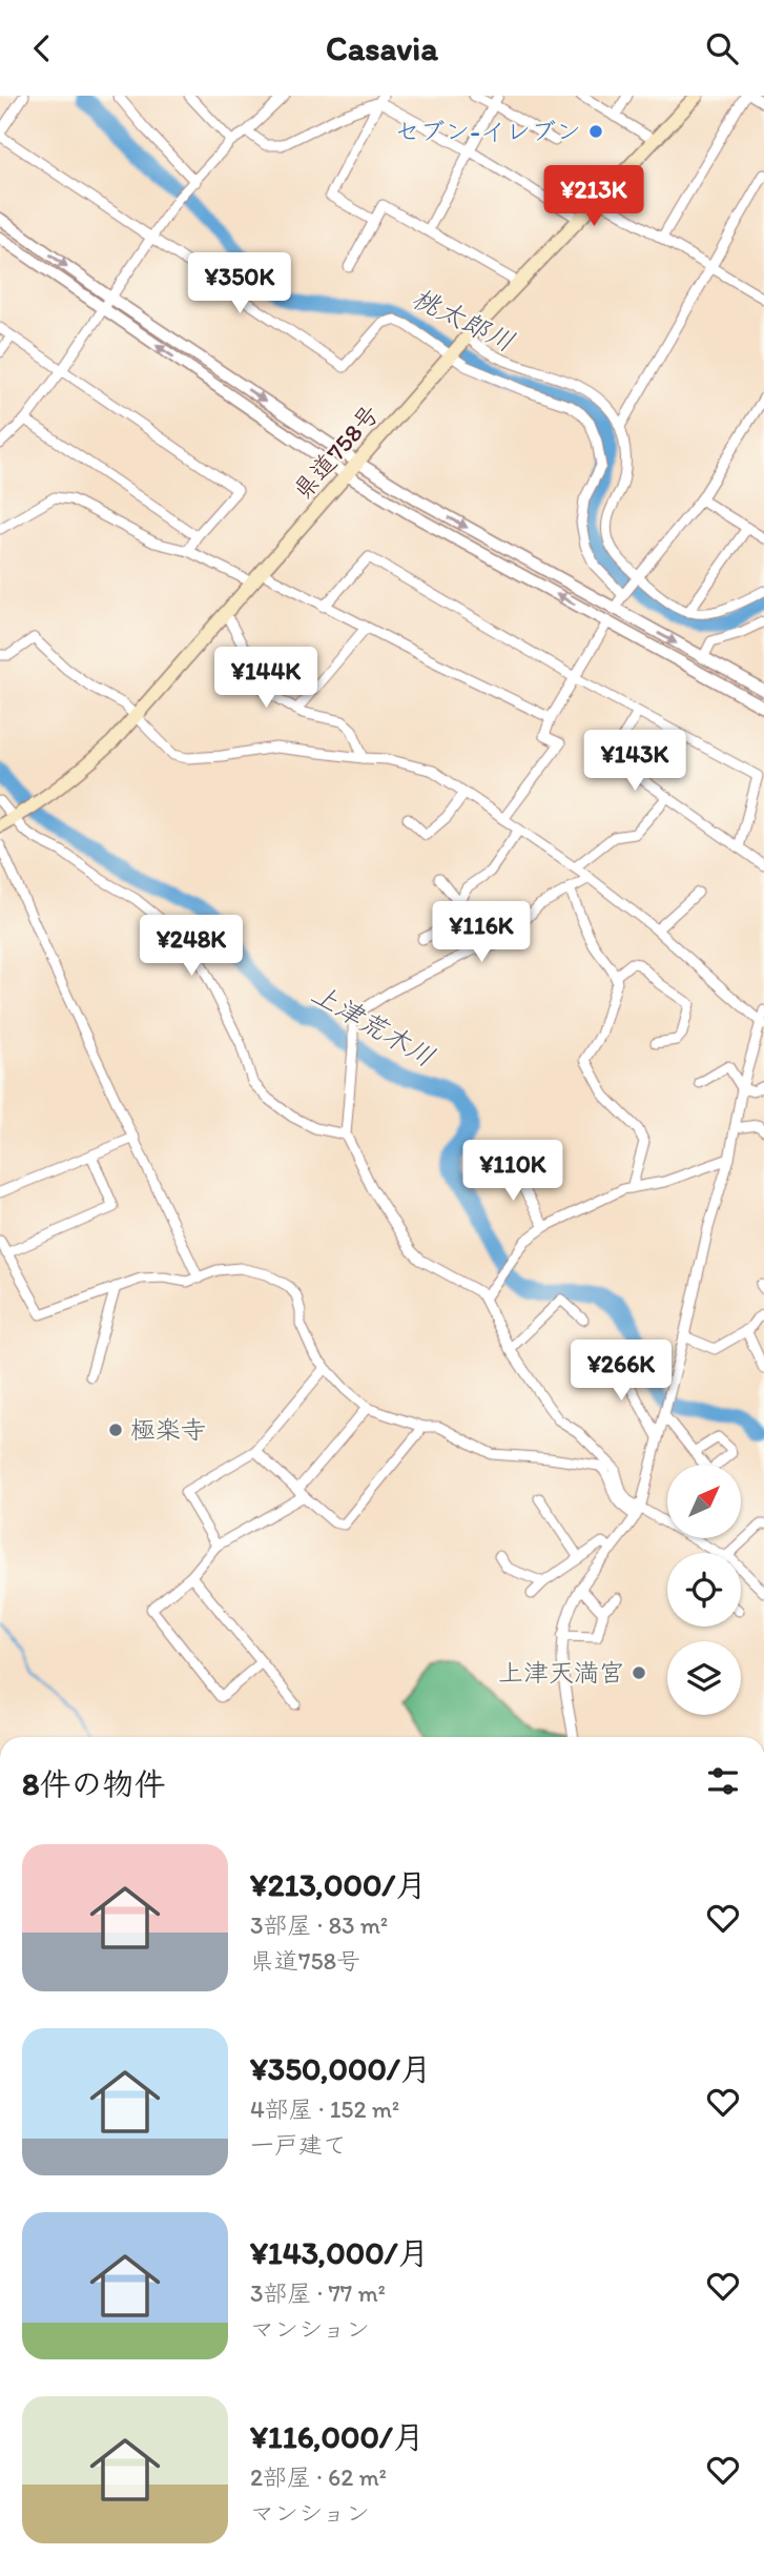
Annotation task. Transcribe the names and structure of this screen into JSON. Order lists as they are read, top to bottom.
{
  "streets": {
    "main road": ["県道758号"]
  },
  "water": ["桃太郎川", "上津荒木川"],
  "places": ["セブン-イレブン", "極楽寺", "上津天満宮"],
  "north": "top right",
  "page": {
    "header": "Casavia",
    "price": [
      "¥213K",
      "¥350K",
      "¥144K",
      "¥143K",
      "¥116K",
      "¥248K",
      "¥110K",
      "¥266K"
    ],
    "heading": "8件の物件",
    "list": [
      {
        "name": "¥213,000/月",
        "note": "3部屋 · 83 m² · 県道758号"
      },
      {
        "name": "¥350,000/月",
        "note": "4部屋 · 152 m² · 一戸建て"
      },
      {
        "name": "¥143,000/月",
        "note": "3部屋 · 77 m² · マンション"
      },
      {
        "name": "¥116,000/月",
        "note": "2部屋 · 62 m² · マンション"
      }
    ]
  }
}
